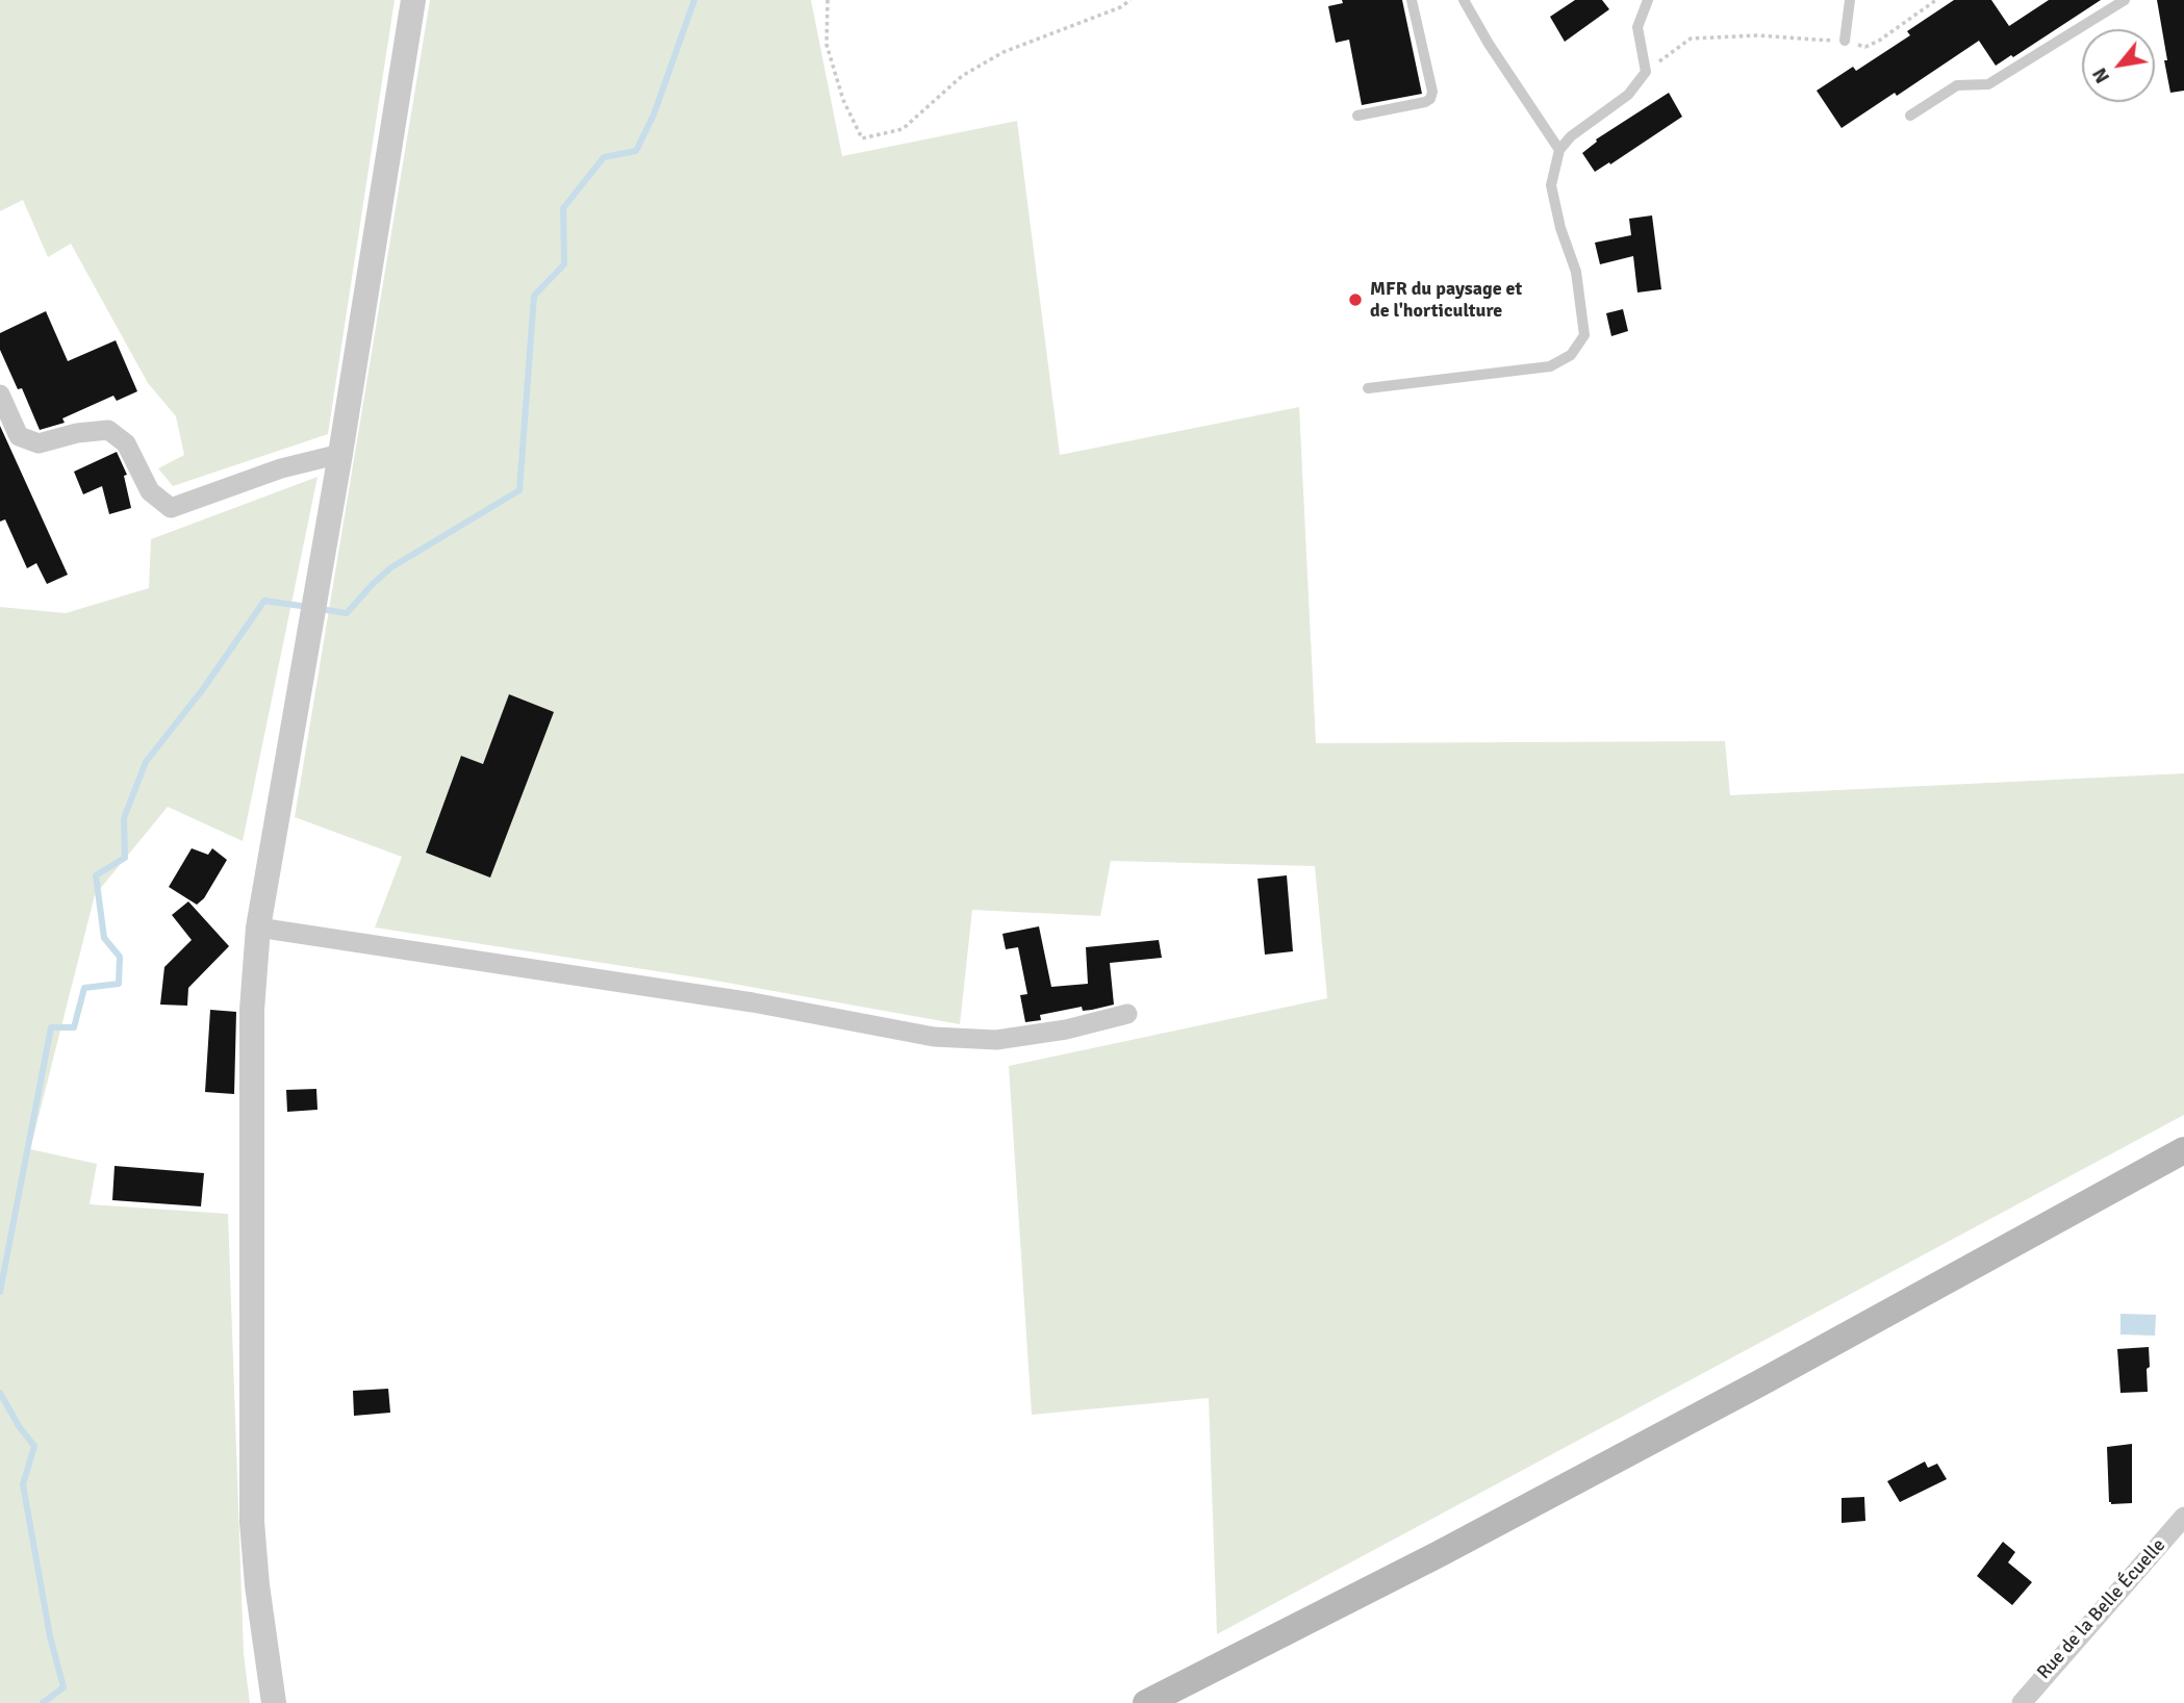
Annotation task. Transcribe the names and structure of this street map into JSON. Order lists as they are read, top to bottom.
{
  "streets": {
    "street": ["Rue de la Belle Écuelle"]
  },
  "places": ["MFR du paysage et de l'horticulture"],
  "north": "bottom left"
}
